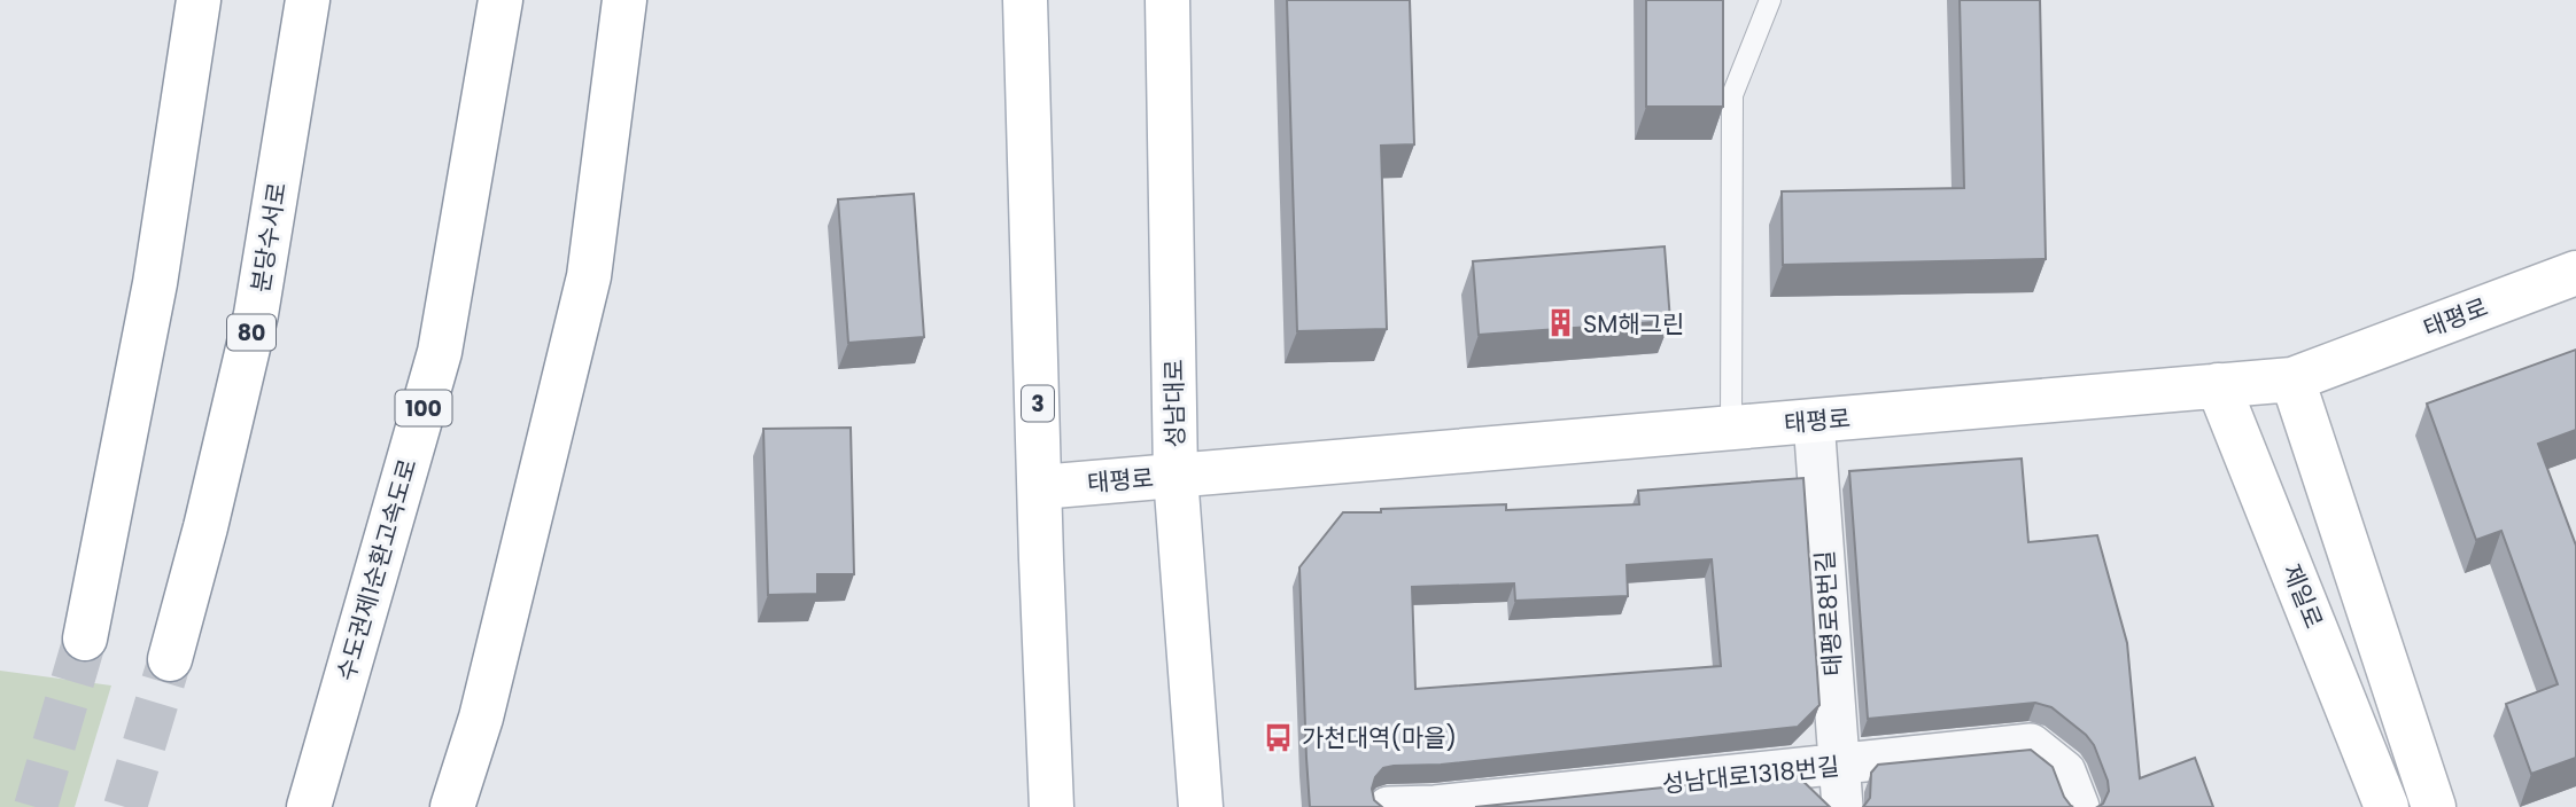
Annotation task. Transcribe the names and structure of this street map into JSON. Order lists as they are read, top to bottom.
{
  "streets": {
    "main road": [
      "분당수서로",
      "태평로",
      "80",
      "3",
      "성남대로",
      "100",
      "수도권제1순환고속도로",
      "제일로"
    ],
    "street": ["태평로8번길", "성남대로1318번길"]
  },
  "crossings": [
    ["태평로", "3"],
    ["태평로", "성남대로"],
    ["태평로", "제일로"],
    ["태평로", "태평로8번길"],
    ["태평로8번길", "성남대로1318번길"]
  ],
  "places": {
    "building": ["SM해그린"],
    "bus stop": ["가천대역(마을)"]
  }
}
